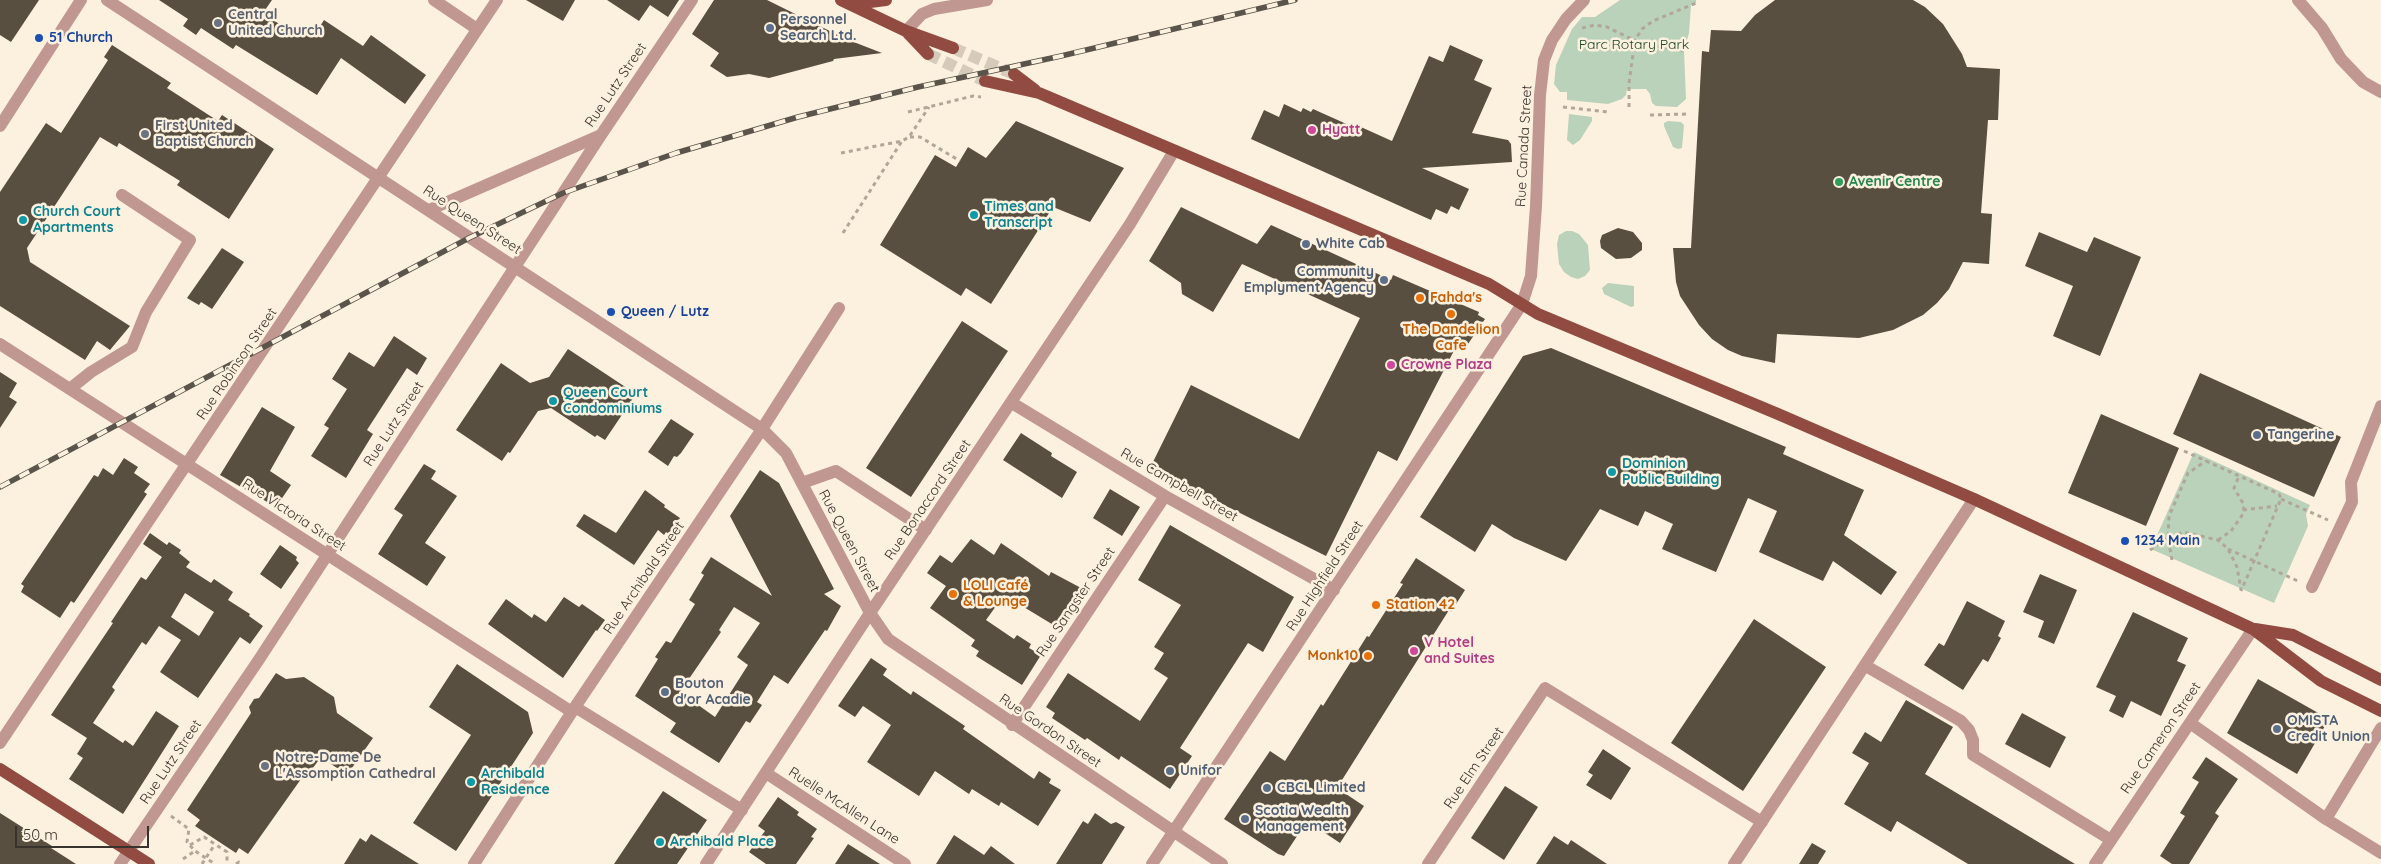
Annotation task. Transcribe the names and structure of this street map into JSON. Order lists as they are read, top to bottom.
{
  "streets": {
    "street": [
      "Rue Lutz Street",
      "Rue Canada Street",
      "Rue Queen Street",
      "Rue Robinson Street",
      "Rue Campbell Street",
      "Rue Bonaccord Street",
      "Rue Victoria Street",
      "Rue Highfield Street",
      "Rue Archibald Street",
      "Rue Sangster Street",
      "Rue Gordon Street",
      "Rue Cameron Street",
      "Rue Elm Street",
      "Ruelle McAllen Lane"
    ]
  },
  "crossings": [
    ["Rue Lutz Street", "Rue Queen Street"],
    ["Rue Lutz Street", "Rue Victoria Street"],
    ["Rue Canada Street", "Rue Highfield Street"],
    ["Rue Queen Street", "Rue Robinson Street"],
    ["Rue Queen Street", "Rue Bonaccord Street"],
    ["Rue Queen Street", "Rue Archibald Street"],
    ["Rue Queen Street", "Rue Gordon Street"],
    ["Rue Robinson Street", "Rue Victoria Street"],
    ["Rue Campbell Street", "Rue Bonaccord Street"],
    ["Rue Campbell Street", "Rue Highfield Street"],
    ["Rue Campbell Street", "Rue Sangster Street"],
    ["Rue Bonaccord Street", "Rue Victoria Street"],
    ["Rue Bonaccord Street", "Rue Gordon Street"],
    ["Rue Bonaccord Street", "Ruelle McAllen Lane"],
    ["Rue Victoria Street", "Rue Archibald Street"],
    ["Rue Highfield Street", "Rue Gordon Street"],
    ["Rue Sangster Street", "Rue Gordon Street"]
  ],
  "parks": ["Parc Rotary Park"],
  "places": [
    "Central United Church",
    "Personnel Search Ltd.",
    "51 Church",
    "Hyatt",
    "First United Baptist Church",
    "Avenir Centre",
    "Times and Transcript",
    "Church Court Apartments",
    "White Cab",
    "Community Emplyment Agency",
    "Fahda's",
    "Queen / Lutz",
    "The Dandelion Cafe",
    "Crowne Plaza",
    "Queen Court Condominiums",
    "Tangerine",
    "Dominion Public Building",
    "1234 Main",
    "LOLI Café & Lounge",
    "Station 42",
    "V Hotel and Suites",
    "Monk10",
    "Bouton d'or Acadie",
    "OMISTA Credit Union",
    "Notre-Dame De L'Assomption Cathedral",
    "Unifor",
    "Archibald Residence",
    "CBCL Limited",
    "Scotia Wealth Management",
    "Archibald Place"
  ],
  "scale_bar": "50 m"
}
